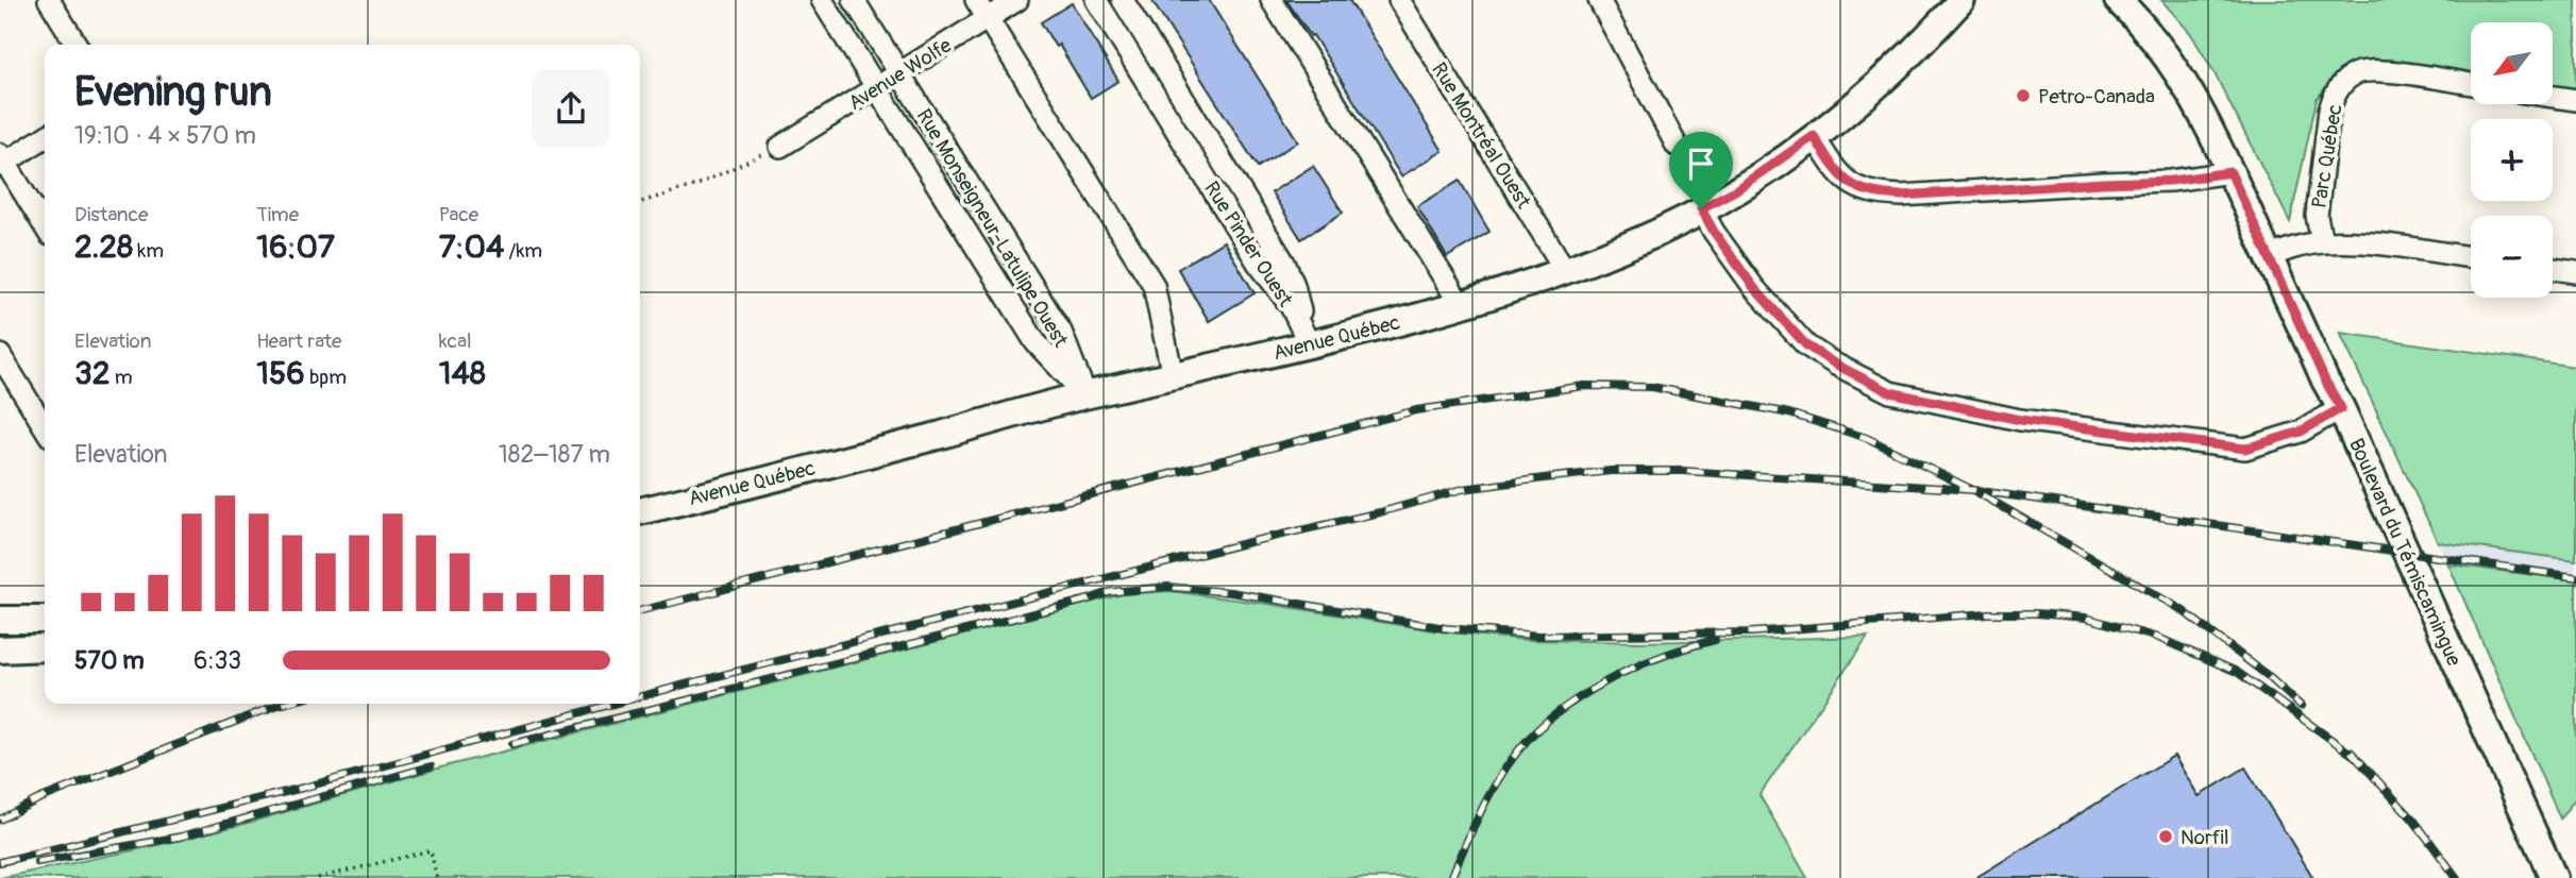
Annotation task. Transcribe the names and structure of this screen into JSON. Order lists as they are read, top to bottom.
{
  "streets": {
    "main road": ["Avenue Québec", "Boulevard du Témiscamingue"],
    "street": [
      "Avenue Wolfe",
      "Rue Montréal Ouest",
      "Parc Québec",
      "Rue Monseigneur-Latulipe Ouest",
      "Rue Pinder Ouest"
    ]
  },
  "crossings": [
    ["Avenue Wolfe", "Rue Monseigneur-Latulipe Ouest"],
    ["Rue Montréal Ouest", "Avenue Québec"],
    ["Rue Monseigneur-Latulipe Ouest", "Avenue Québec"],
    ["Rue Pinder Ouest", "Avenue Québec"]
  ],
  "places": ["Petro-Canada", "Norfil"],
  "north": "bottom left",
  "page": {
    "map_buttons": ["+", "−"],
    "heading": ["Evening run", "19:10 · 4 × 570 m"],
    "stats": [
      ["Distance", "2.28 km"],
      ["Time", "16:07"],
      ["Pace", "7:04 /km"],
      ["Elevation", "32 m"],
      ["Heart rate", "156 bpm"],
      ["kcal", "148"]
    ],
    "chart": ["Elevation", "182–187 m"],
    "list": [
      {
        "name": "570 m",
        "note": "6:33"
      }
    ]
  }
}
